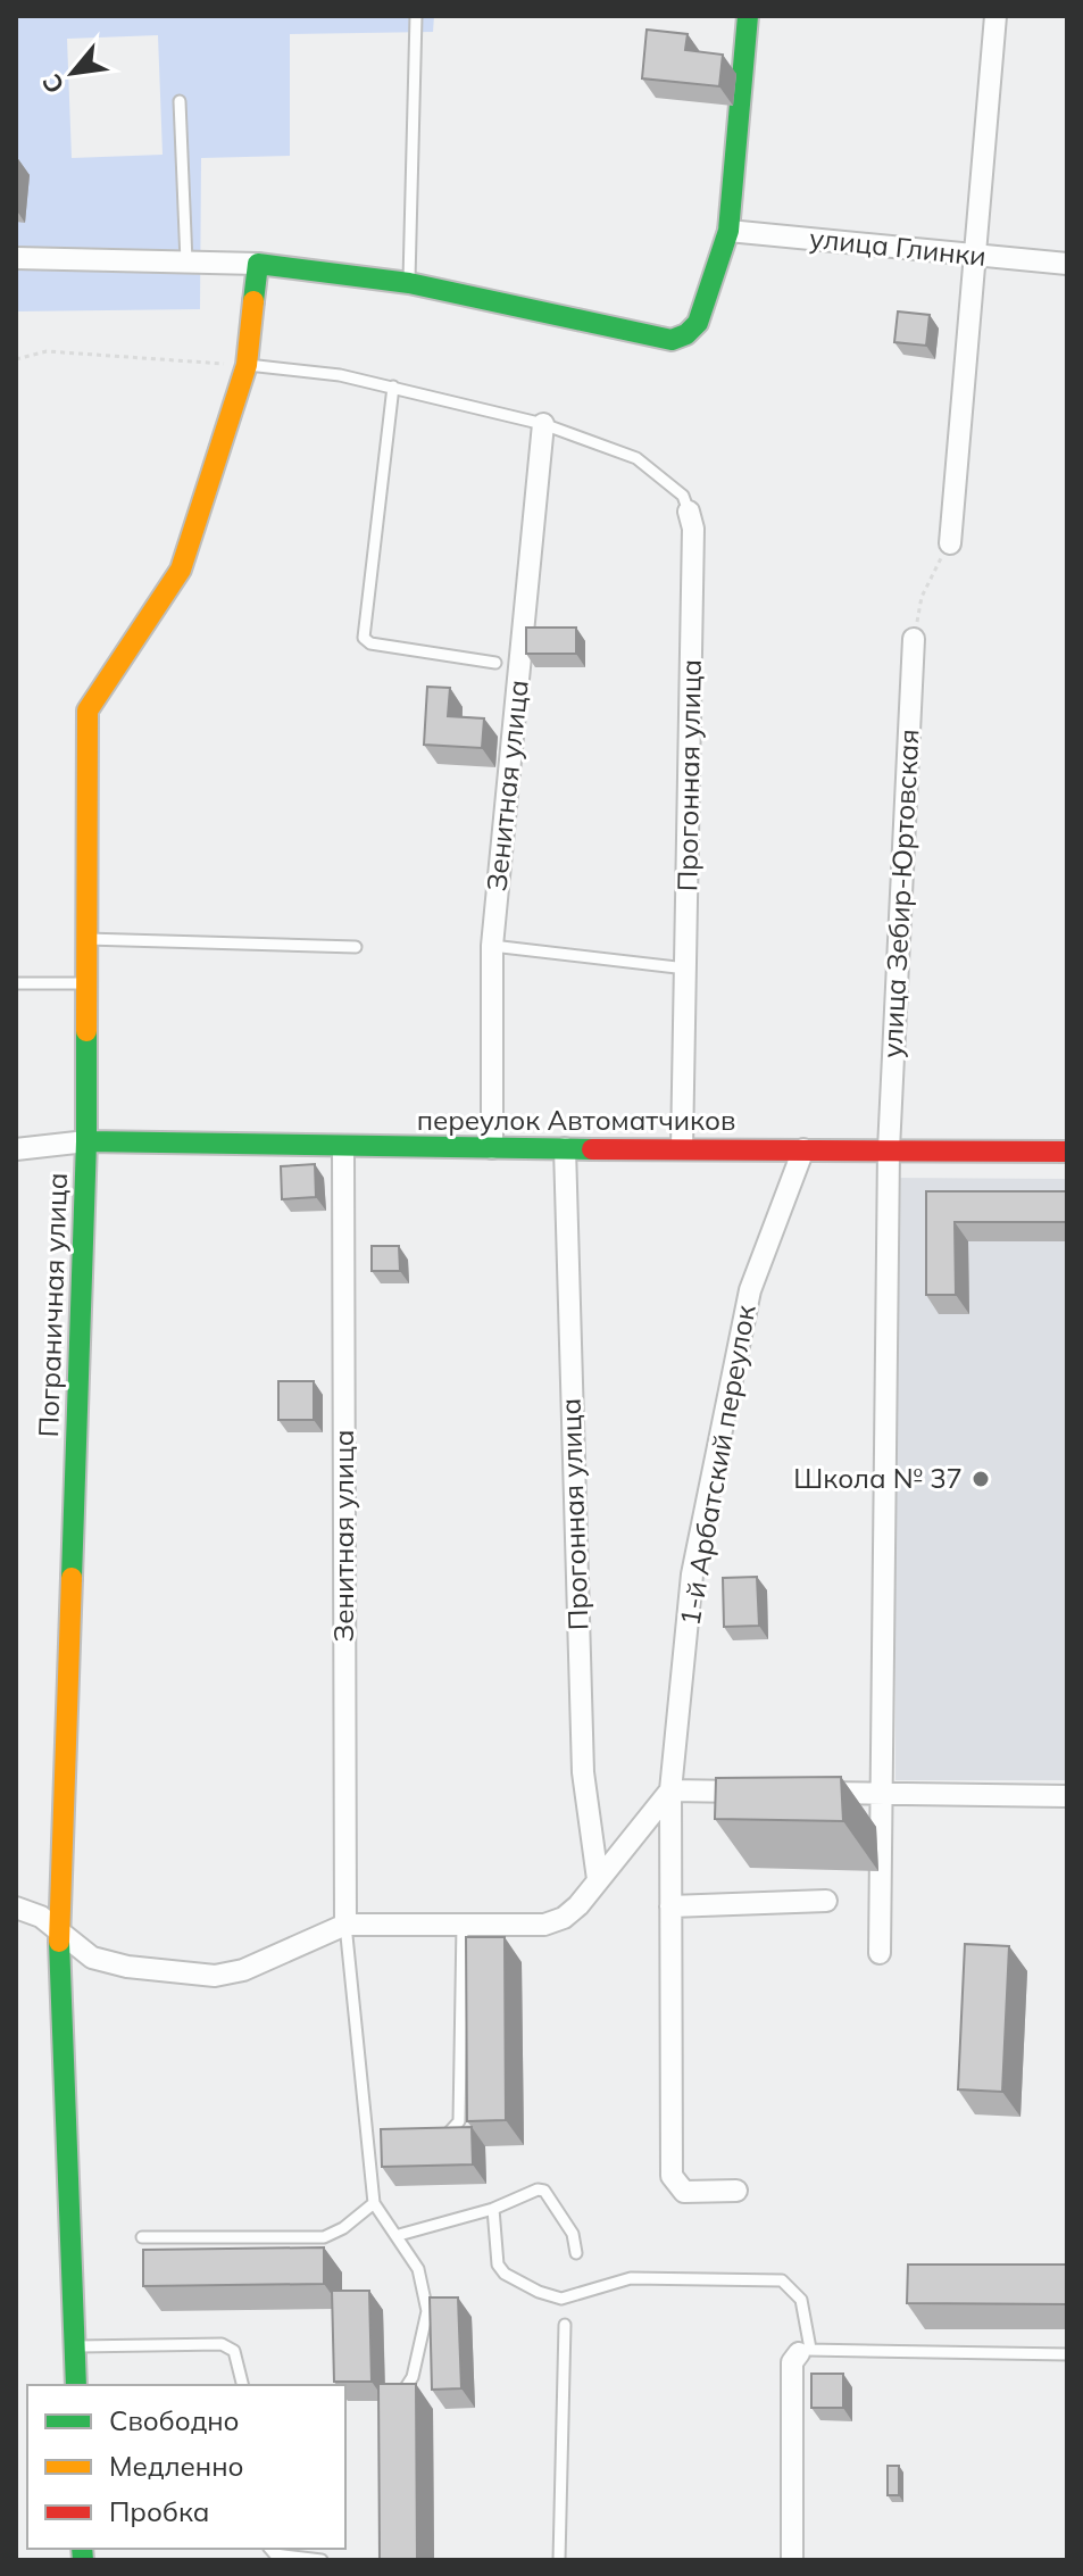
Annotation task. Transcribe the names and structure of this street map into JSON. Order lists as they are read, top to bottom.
{
  "streets": {
    "street": [
      "улица Глинки",
      "Прогонная улица",
      "Зенитная улица",
      "улица Зебир-Юртовская",
      "переулок Автоматчиков",
      "Пограничная улица",
      "1-й Арбатский переулок"
    ]
  },
  "crossings": [
    ["Прогонная улица", "переулок Автоматчиков"],
    ["Зенитная улица", "переулок Автоматчиков"],
    ["улица Зебир-Юртовская", "переулок Автоматчиков"],
    ["переулок Автоматчиков", "Пограничная улица"],
    ["переулок Автоматчиков", "1-й Арбатский переулок"]
  ],
  "places": ["Школа № 37"],
  "legend": ["Свободно", "Медленно", "Пробка"],
  "north": "bottom left"
}
